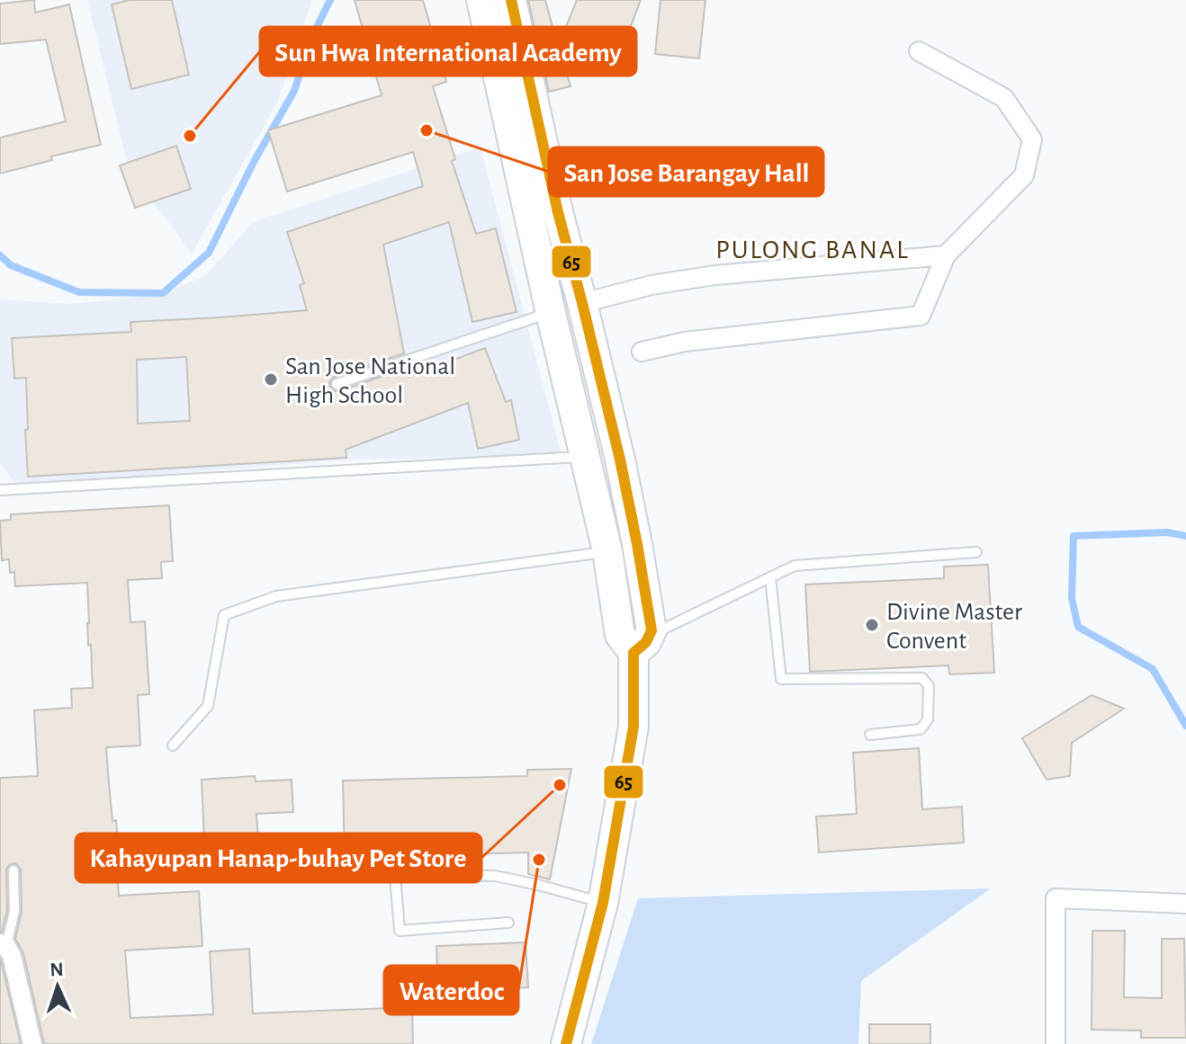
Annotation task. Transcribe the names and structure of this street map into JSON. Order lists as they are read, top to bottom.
{
  "districts": ["PULONG BANAL"],
  "places": [
    "San Jose Barangay Hall",
    "Sun Hwa International Academy",
    "San Jose National High School",
    "Divine Master Convent",
    "Kahayupan Hanap-buhay Pet Store",
    "Waterdoc"
  ],
  "lines": ["transit line 65"],
  "north": "top"
}
